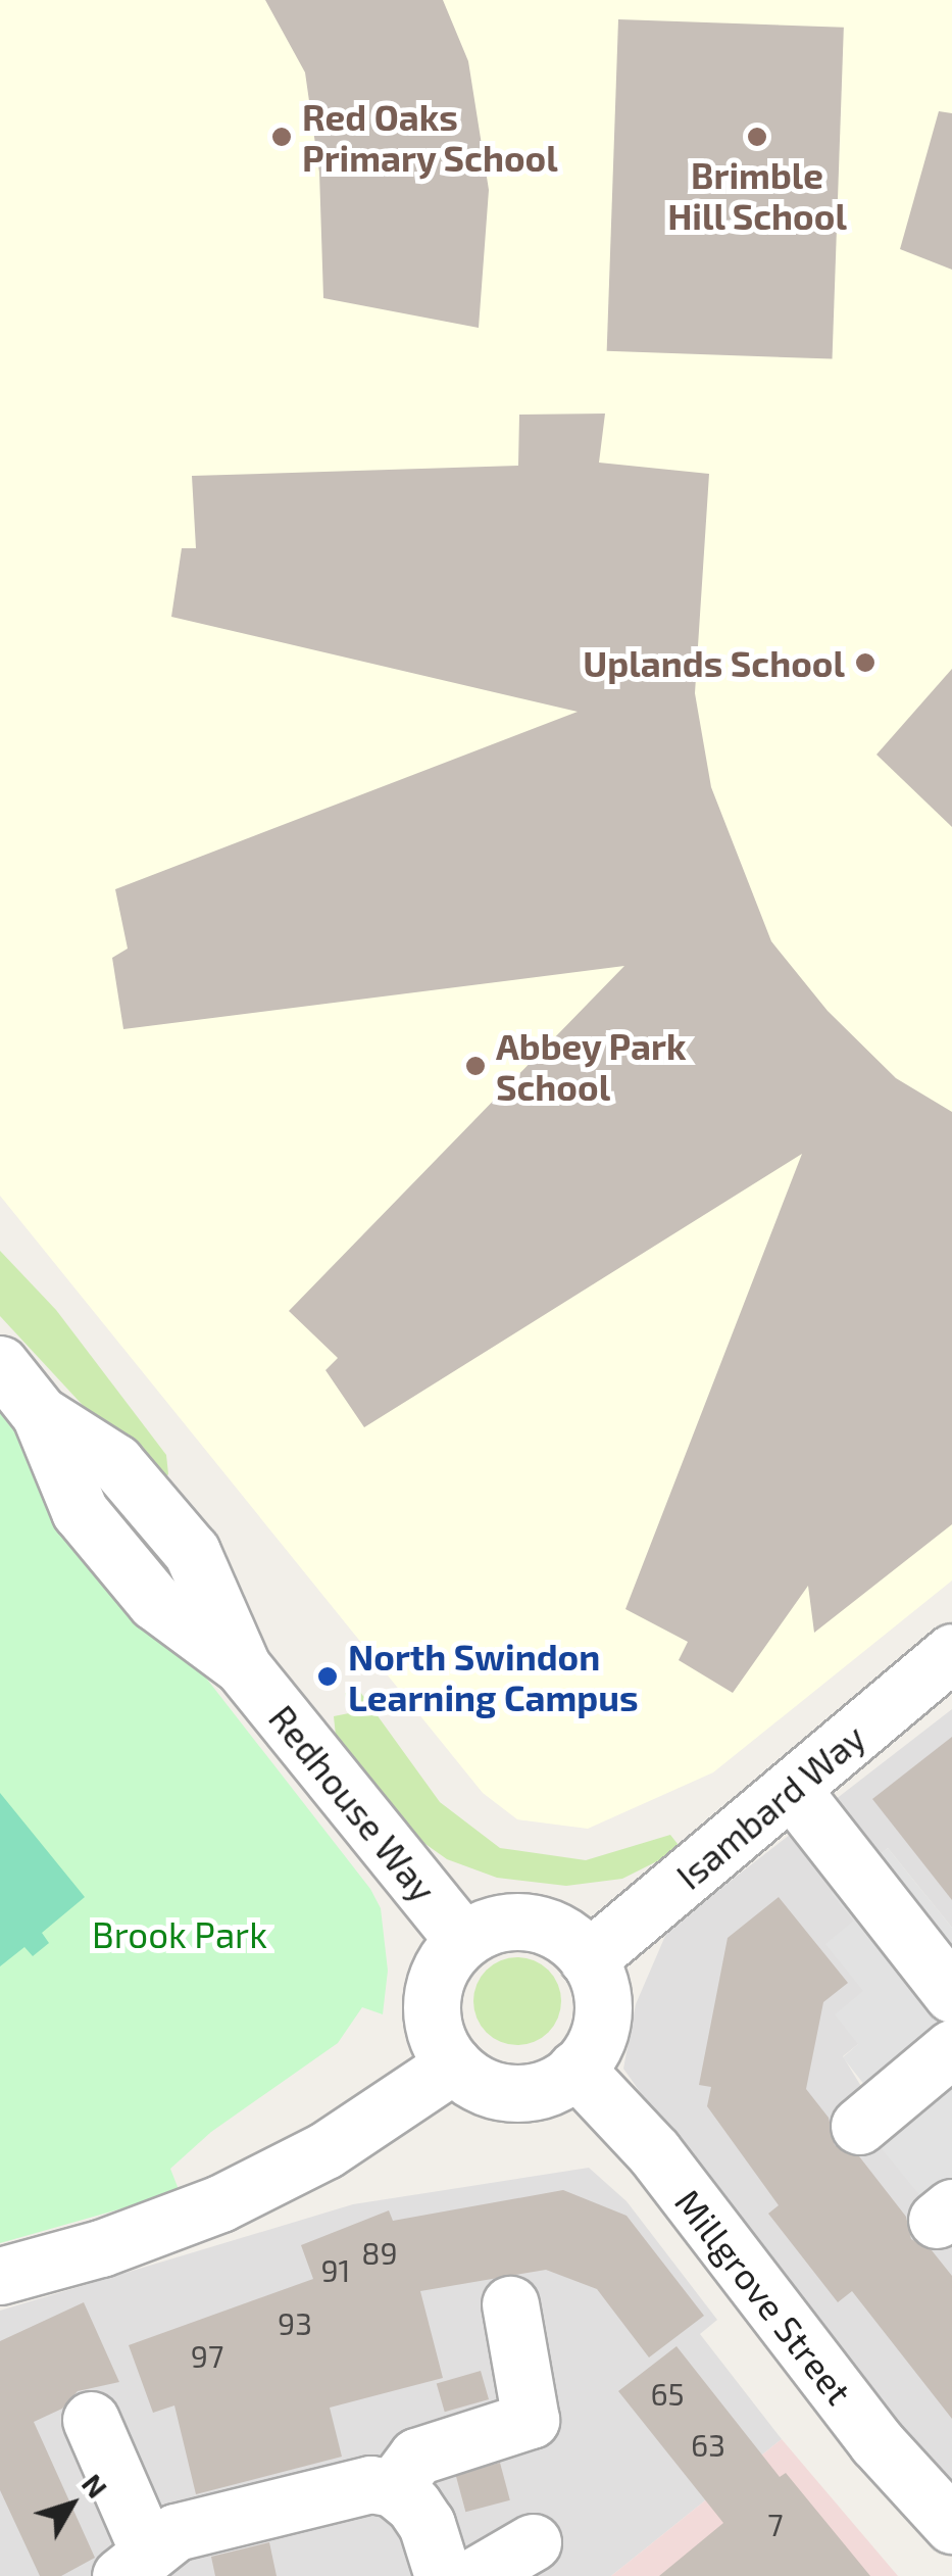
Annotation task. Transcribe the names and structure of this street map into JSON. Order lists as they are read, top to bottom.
{
  "streets": {
    "street": ["Redhouse Way", "Isambard Way", "Millgrove Street"]
  },
  "crossings": [
    ["Redhouse Way", "Isambard Way"],
    ["Redhouse Way", "Millgrove Street"],
    ["Isambard Way", "Millgrove Street"]
  ],
  "parks": ["Brook Park"],
  "places": [
    "Red Oaks Primary School",
    "Brimble Hill School",
    "Uplands School",
    "Abbey Park School",
    "North Swindon Learning Campus"
  ],
  "house_numbers": [
    "89",
    "91",
    "93",
    "97",
    "65",
    "63",
    "7"
  ],
  "north": "top right"
}
